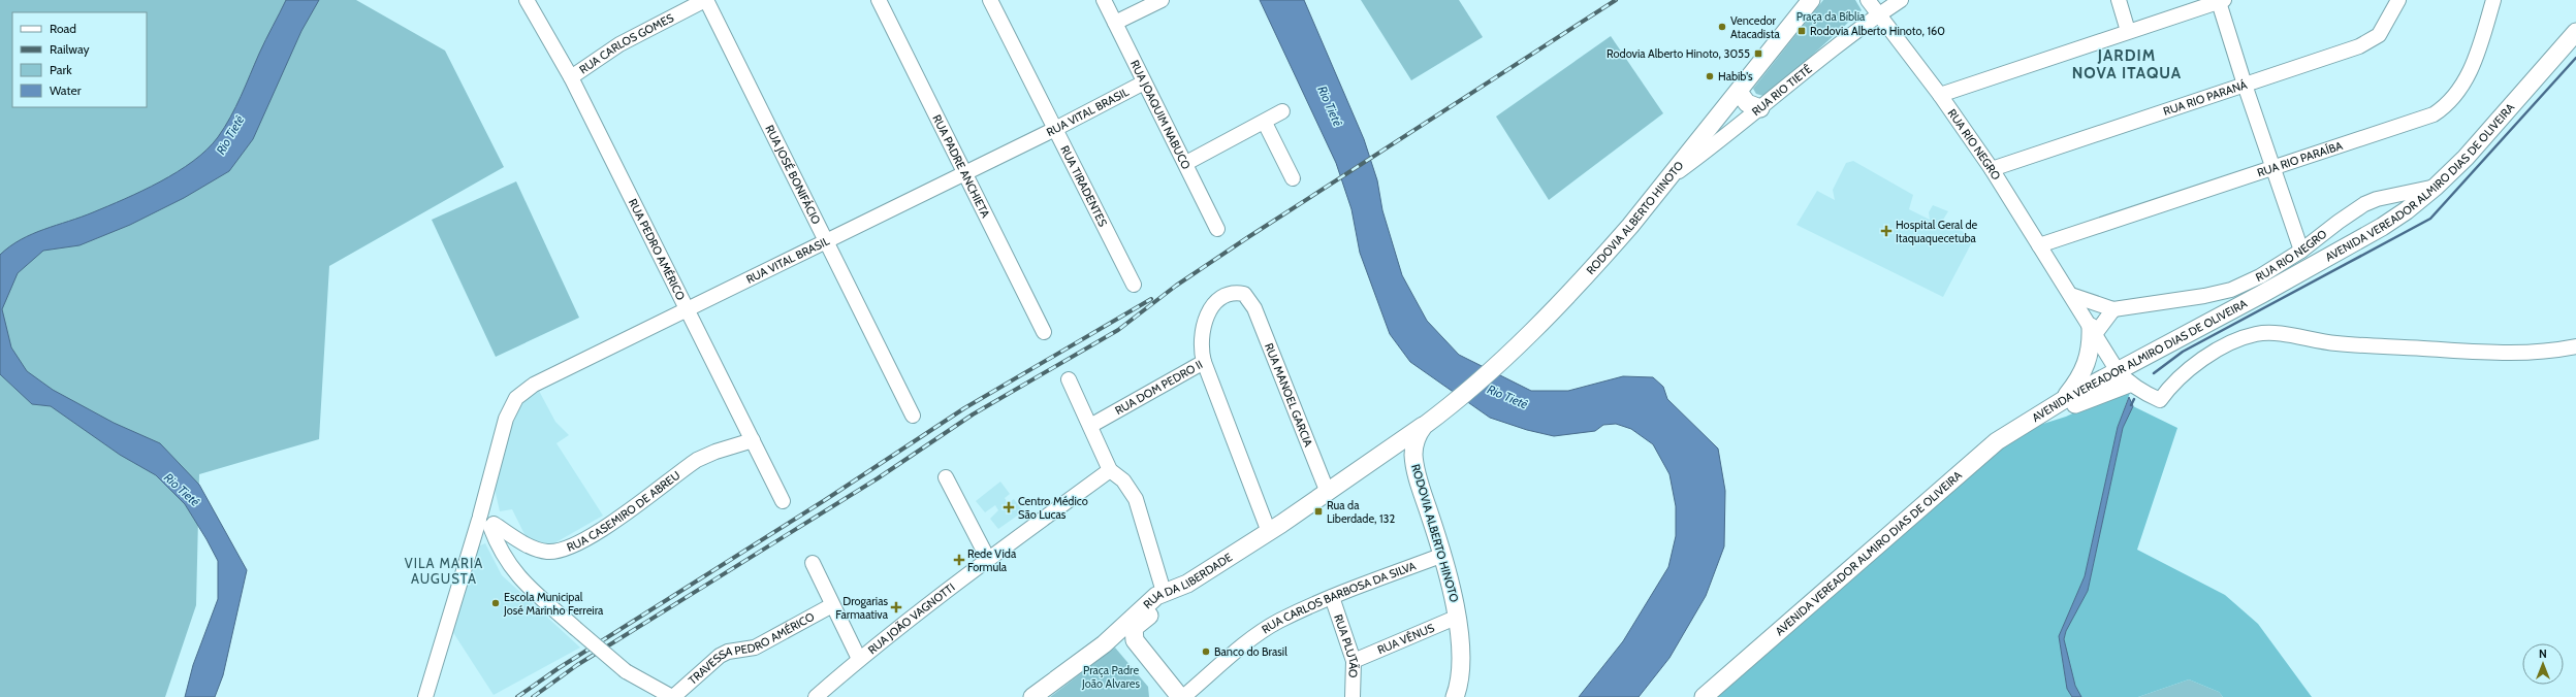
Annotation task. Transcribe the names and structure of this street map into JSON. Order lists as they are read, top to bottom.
{
  "streets": {
    "main road": ["AVENIDA VEREADOR ALMIRO DIAS DE OLIVEIRA", "RODOVIA ALBERTO HINOTO", "RUA DA LIBERDADE"],
    "street": [
      "RUA CARLOS GOMES",
      "RUA RIO TIETÊ",
      "RUA RIO PARANÁ",
      "RUA VITAL BRASIL",
      "RUA JOAQUIM NABUCO",
      "RUA RIO NEGRO",
      "RUA RIO PARAÍBA",
      "RUA PADRE ANCHIETA",
      "RUA JOSÉ BONIFÁCIO",
      "RUA TIRADENTES",
      "RUA PEDRO AMÉRICO",
      "RUA DOM PEDRO II",
      "RUA MANOEL GARCIA",
      "RUA CASEMIRO DE ABREU",
      "RUA CARLOS BARBOSA DA SILVA",
      "RUA JOÃO VAGNOTTI",
      "RUA VÊNUS",
      "RUA PLUTÃO",
      "TRAVESSA PEDRO AMÉRICO"
    ]
  },
  "crossings": [
    ["RUA CARLOS GOMES", "RUA JOSÉ BONIFÁCIO"],
    ["RUA CARLOS GOMES", "RUA PEDRO AMÉRICO"],
    ["RUA RIO TIETÊ", "RUA RIO NEGRO"],
    ["RUA RIO TIETÊ", "RODOVIA ALBERTO HINOTO"],
    ["RUA RIO PARANÁ", "RUA RIO NEGRO"],
    ["RUA VITAL BRASIL", "RUA JOAQUIM NABUCO"],
    ["RUA VITAL BRASIL", "RUA PADRE ANCHIETA"],
    ["RUA VITAL BRASIL", "RUA JOSÉ BONIFÁCIO"],
    ["RUA VITAL BRASIL", "RUA TIRADENTES"],
    ["RUA VITAL BRASIL", "RUA PEDRO AMÉRICO"],
    ["RUA VITAL BRASIL", "RUA CASEMIRO DE ABREU"],
    ["RUA RIO NEGRO", "RUA RIO PARAÍBA"],
    ["RUA RIO NEGRO", "AVENIDA VEREADOR ALMIRO DIAS DE OLIVEIRA"],
    ["RODOVIA ALBERTO HINOTO", "RUA DA LIBERDADE"],
    ["RODOVIA ALBERTO HINOTO", "RUA CARLOS BARBOSA DA SILVA"],
    ["RODOVIA ALBERTO HINOTO", "RUA VÊNUS"],
    ["RUA PEDRO AMÉRICO", "RUA CASEMIRO DE ABREU"],
    ["RUA DOM PEDRO II", "RUA MANOEL GARCIA"],
    ["RUA MANOEL GARCIA", "RUA DA LIBERDADE"],
    ["RUA CARLOS BARBOSA DA SILVA", "RUA PLUTÃO"],
    ["RUA VÊNUS", "RUA PLUTÃO"]
  ],
  "districts": ["JARDIM NOVA ITAQUA", "VILA MARIA AUGUSTA"],
  "water": ["Rio Tietê"],
  "parks": ["Praça da Bíblia", "Praça Padre João Alvares"],
  "places": {
    "other": [
      "Vencedor Atacadista",
      "Habib's",
      "Escola Municipal José Marinho Ferreira",
      "Banco do Brasil"
    ],
    "transit": ["Rodovia Alberto Hinoto, 160", "Rodovia Alberto Hinoto, 3055", "Rua da Liberdade, 132"],
    "health": [
      "Hospital Geral de Itaquaquecetuba",
      "Centro Médico São Lucas",
      "Rede Vida Formula",
      "Drogarias Farmaativa"
    ]
  },
  "legend": [
    "Road",
    "Railway",
    "Park",
    "Water"
  ],
  "north": "top"
}
